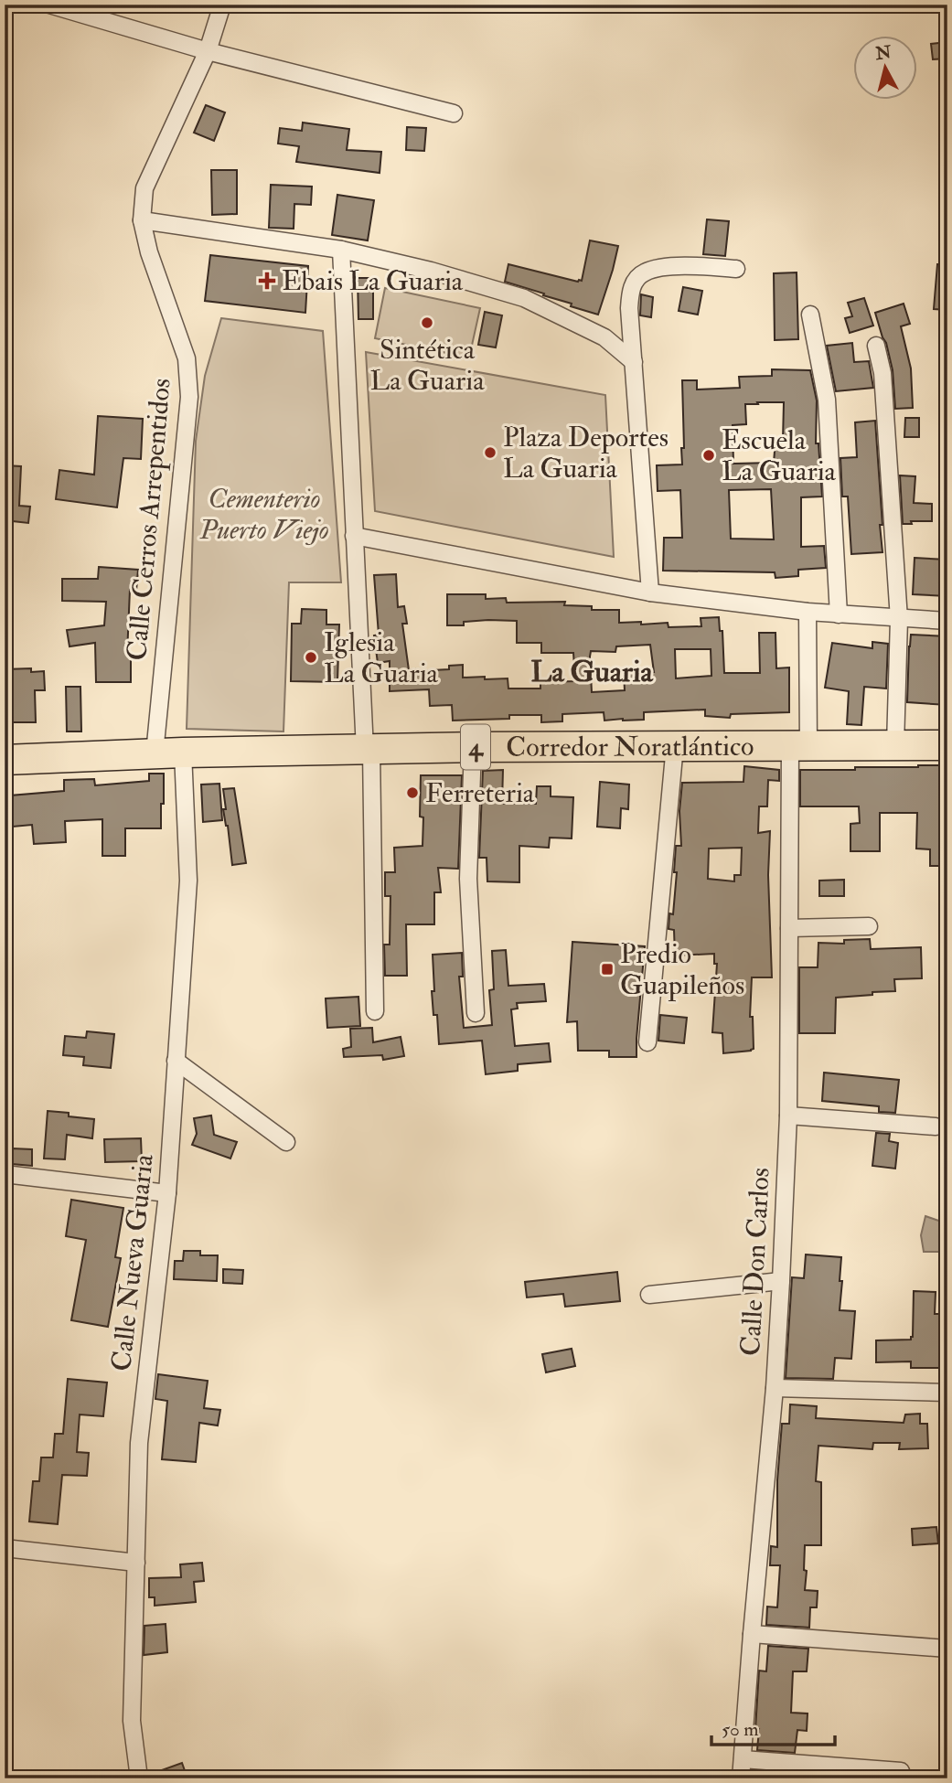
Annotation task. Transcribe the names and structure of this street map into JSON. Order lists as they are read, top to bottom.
{
  "streets": {
    "highway": ["4", "Corredor Noratlántico"],
    "street": ["Calle Cerros Arrepentidos", "Calle Don Carlos", "Calle Nueva Guaria"]
  },
  "crossings": [
    ["Calle Cerros Arrepentidos", "Corredor Noratlántico"],
    ["Corredor Noratlántico", "Calle Don Carlos"],
    ["Corredor Noratlántico", "Calle Nueva Guaria"]
  ],
  "districts": ["La Guaria"],
  "parks": ["Cementerio Puerto Viejo"],
  "places": {
    "health": ["Ebais La Guaria"],
    "other": [
      "Sintética La Guaria",
      "Plaza Deportes La Guaria",
      "Escuela La Guaria",
      "Iglesia La Guaria",
      "Ferreteria"
    ],
    "transit": ["Predio Guapileños"]
  },
  "scale_bar": "50 m",
  "north": "top"
}
